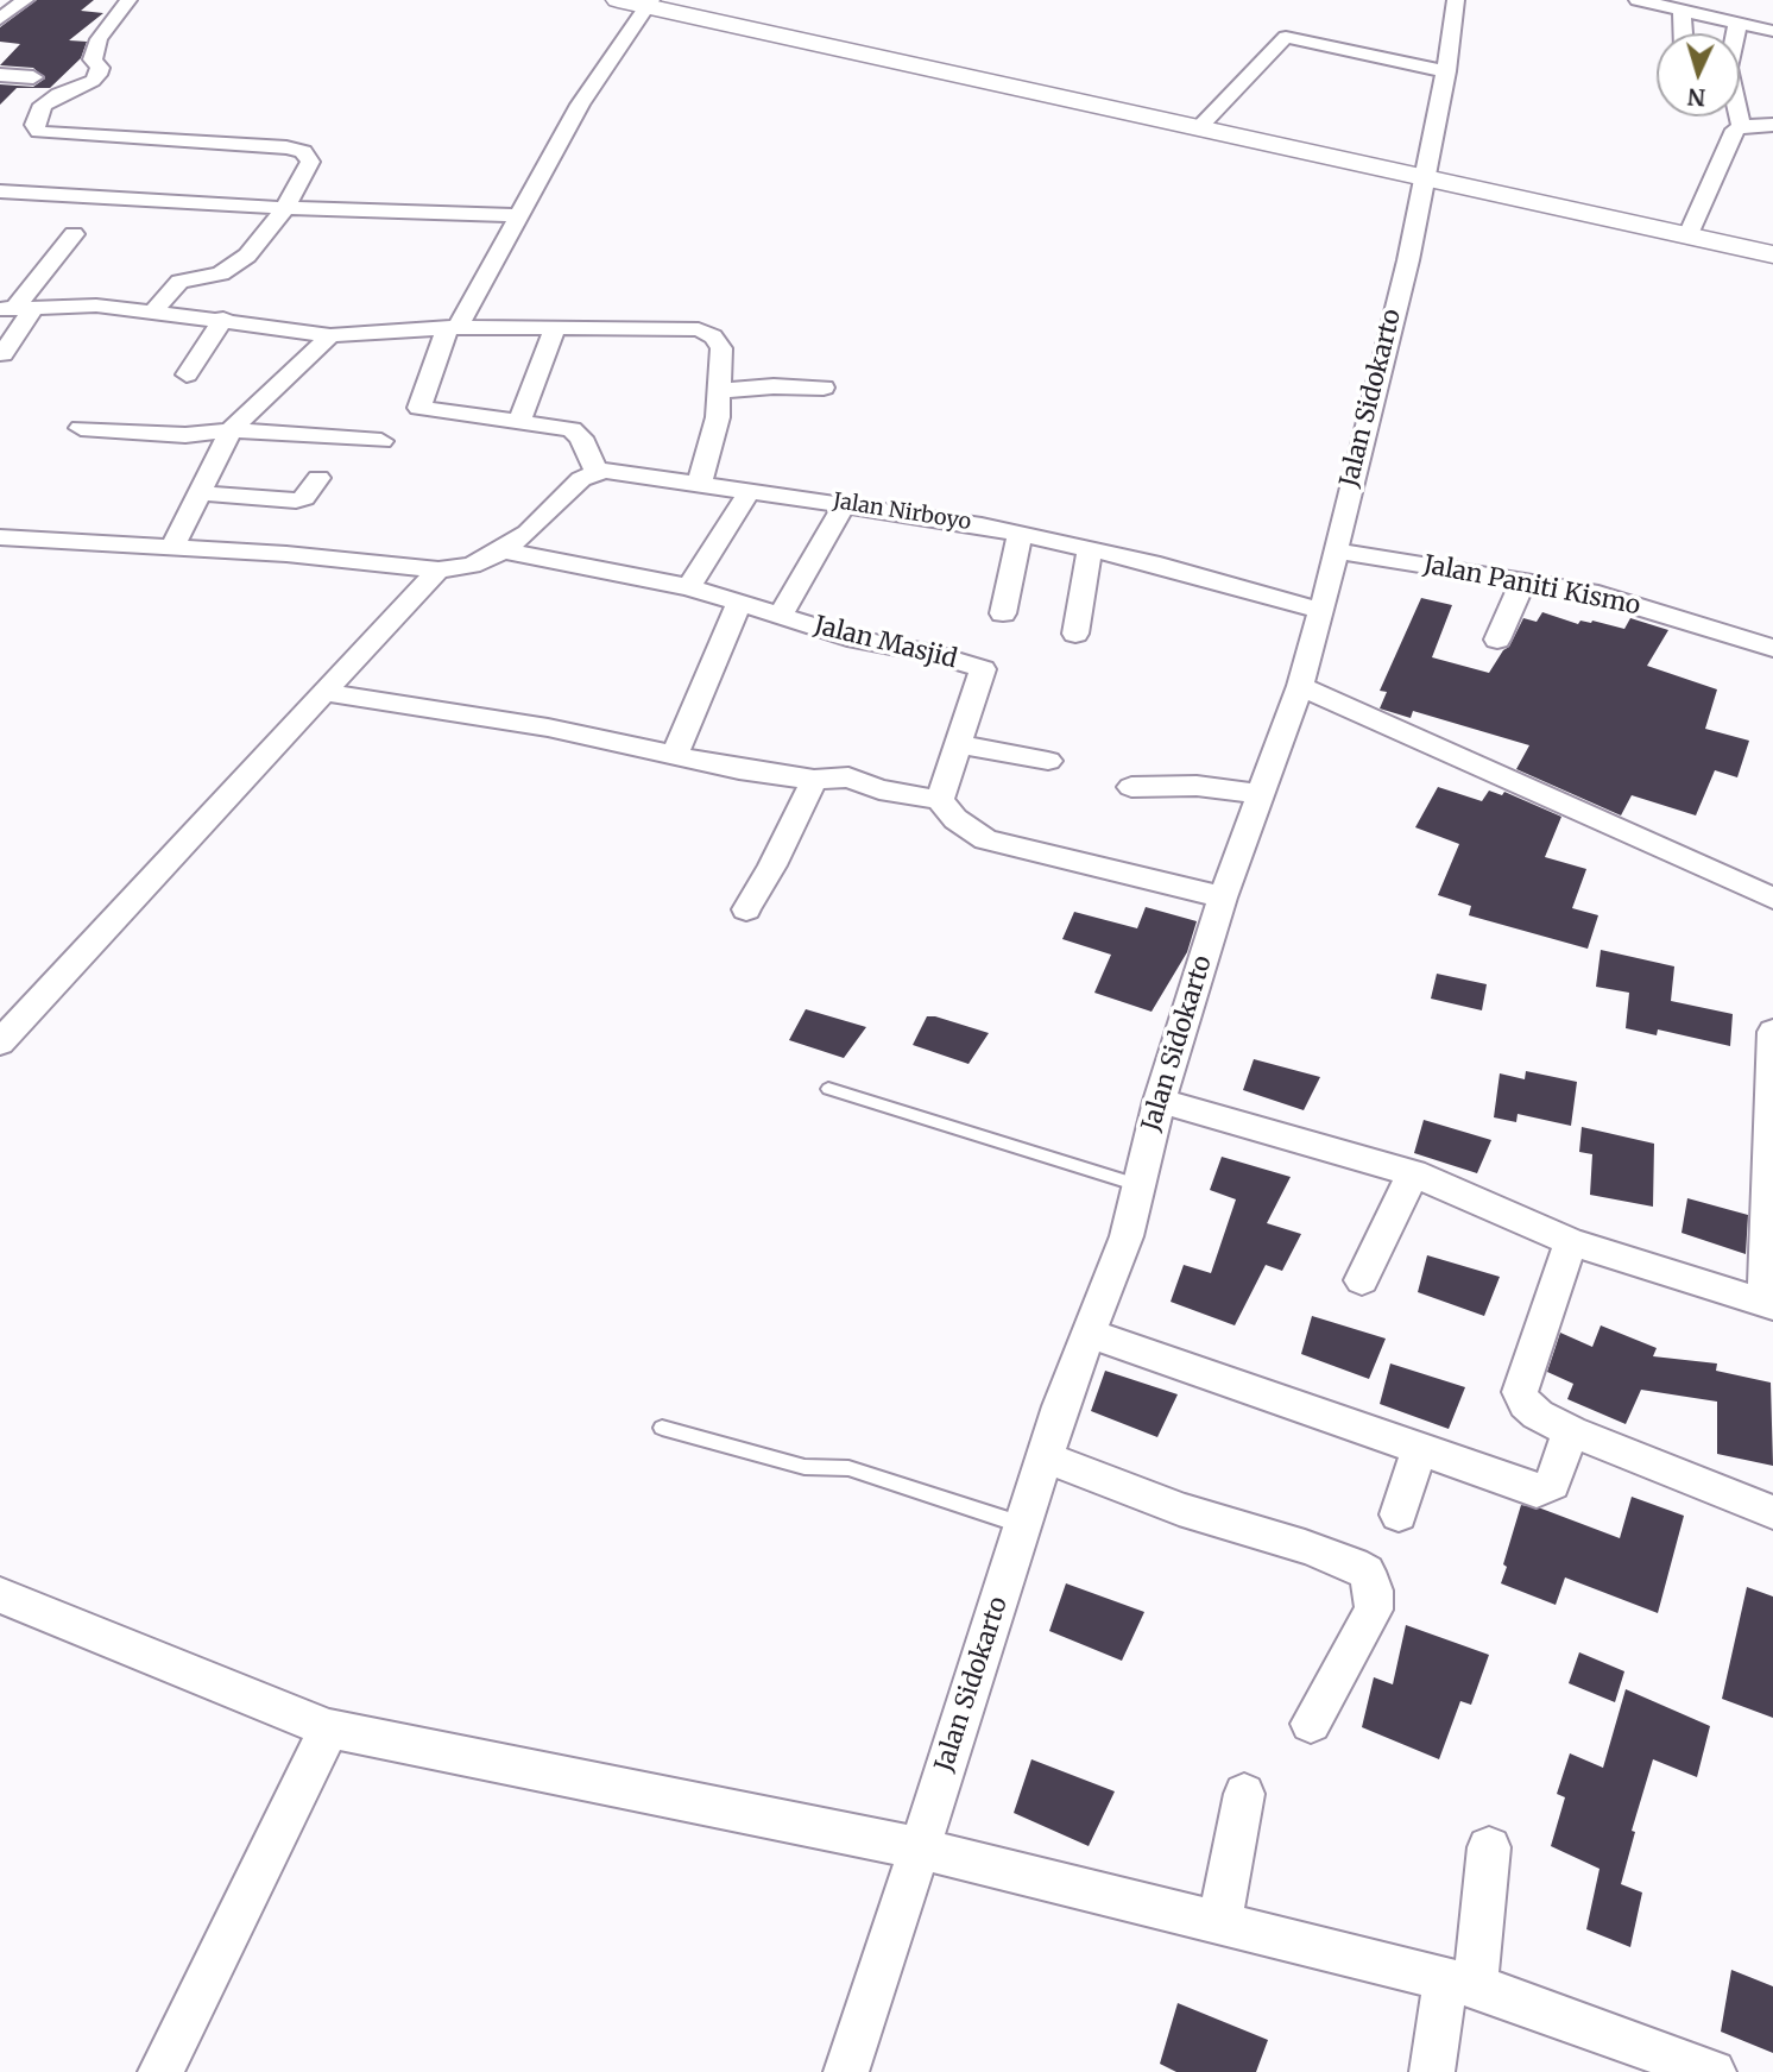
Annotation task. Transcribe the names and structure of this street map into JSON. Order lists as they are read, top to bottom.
{
  "streets": {
    "street": [
      "Jalan Sidokarto",
      "Jalan Nirboyo",
      "Jalan Paniti Kismo",
      "Jalan Masjid"
    ]
  },
  "crossings": [
    ["Jalan Sidokarto", "Jalan Nirboyo"],
    ["Jalan Sidokarto", "Jalan Paniti Kismo"]
  ],
  "north": "bottom"
}
